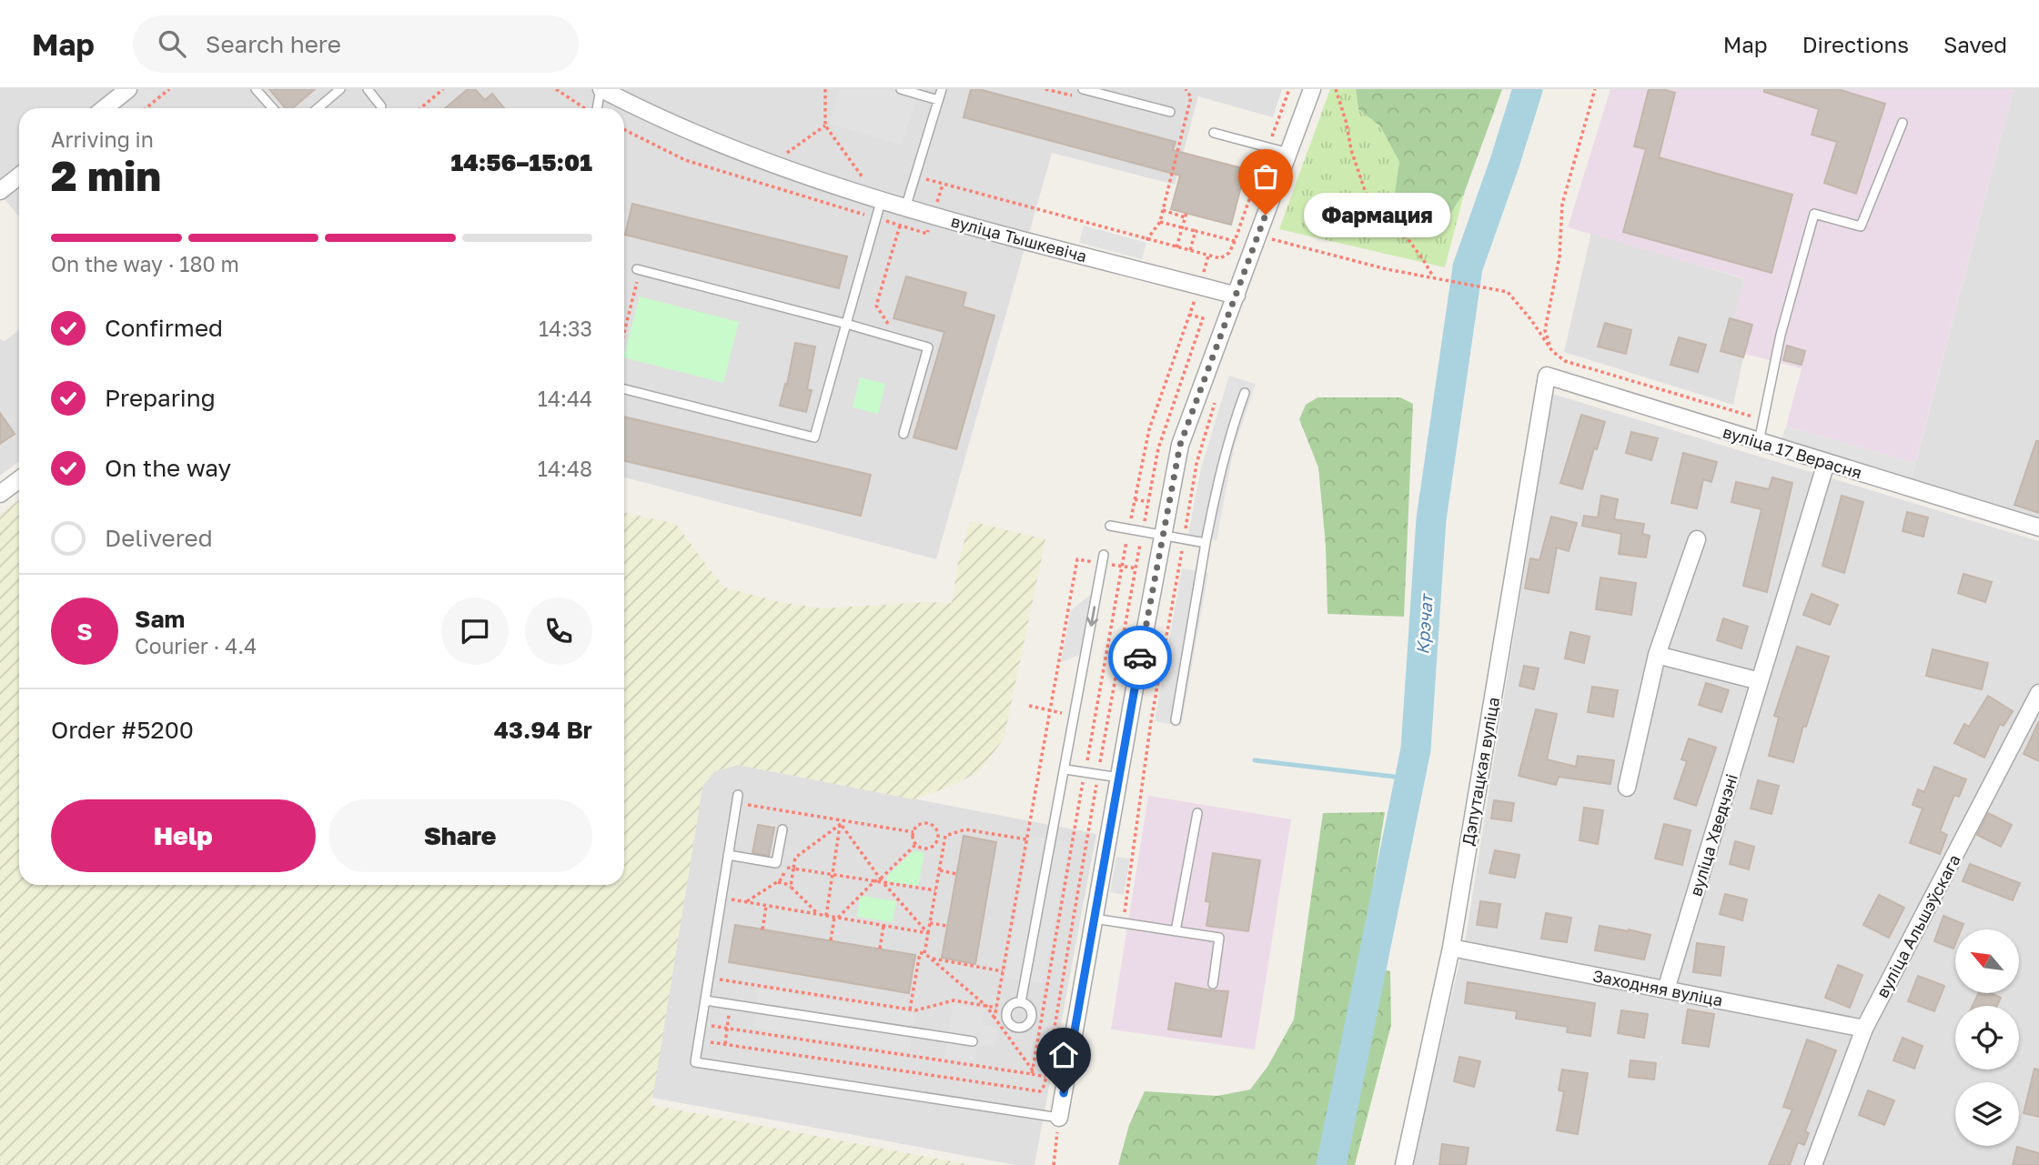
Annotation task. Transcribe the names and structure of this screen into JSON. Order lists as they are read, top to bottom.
{
  "streets": {
    "street": [
      "вуліца Тышкевіча",
      "вуліца 17 Верасня",
      "Дэпутацкая вуліца",
      "вуліца Хведчэні",
      "вуліца Альшэўскага",
      "Заходняя вуліца"
    ]
  },
  "crossings": [
    ["вуліца 17 Верасня", "Дэпутацкая вуліца"],
    ["вуліца 17 Верасня", "вуліца Хведчэні"],
    ["Дэпутацкая вуліца", "Заходняя вуліца"],
    ["вуліца Хведчэні", "Заходняя вуліца"],
    ["вуліца Альшэўскага", "Заходняя вуліца"]
  ],
  "water": ["Крэчат"],
  "places": ["Фармация"],
  "north": "top left",
  "page": {
    "header": "Map",
    "search": "Search here",
    "nav": ["Map", "Directions", "Saved"],
    "heading": ["2 min", "Arriving in", "14:56–15:01"],
    "panel": [
      "Sam",
      "Courier · 4.4",
      "Order #5200",
      "43.94 Br"
    ],
    "bubble": "Фармация",
    "bar": "On the way · 180 m",
    "list": [
      ["Confirmed", "14:33"],
      ["Preparing", "14:44"],
      ["On the way", "14:48"],
      "Delivered"
    ],
    "round": "S",
    "buttons": ["Help", "Share"]
  }
}
